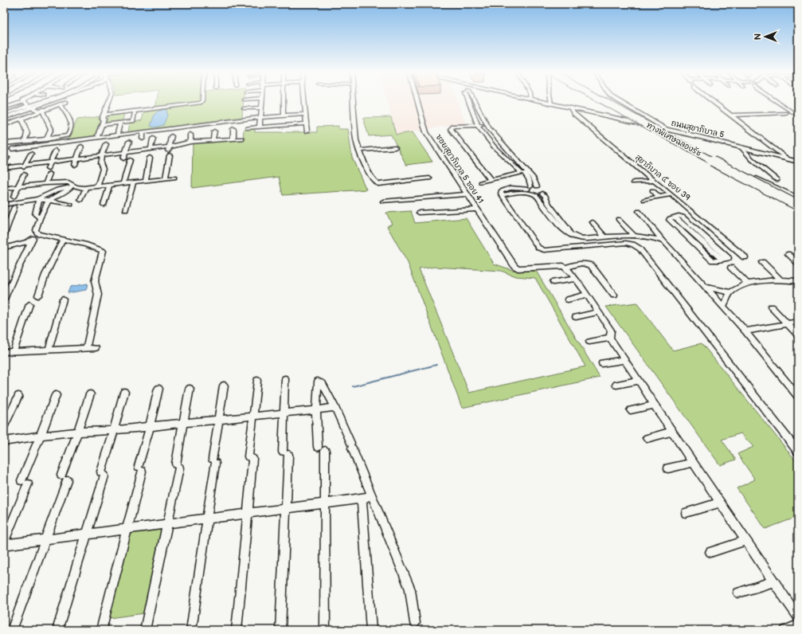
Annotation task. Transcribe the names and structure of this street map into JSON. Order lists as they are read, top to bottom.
{
  "streets": {
    "highway": ["ทางพิเศษฉลองรัช"],
    "main road": ["ถนนสุขาภิบาล 5"],
    "street": ["ซอยสุขาภิบาล 5 ซอย 41", "สุขาภิบาล ๕ ซอย 39"]
  },
  "crossings": [
    ["ถนนสุขาภิบาล 5", "สุขาภิบาล ๕ ซอย 39"]
  ],
  "north": "left"
}
